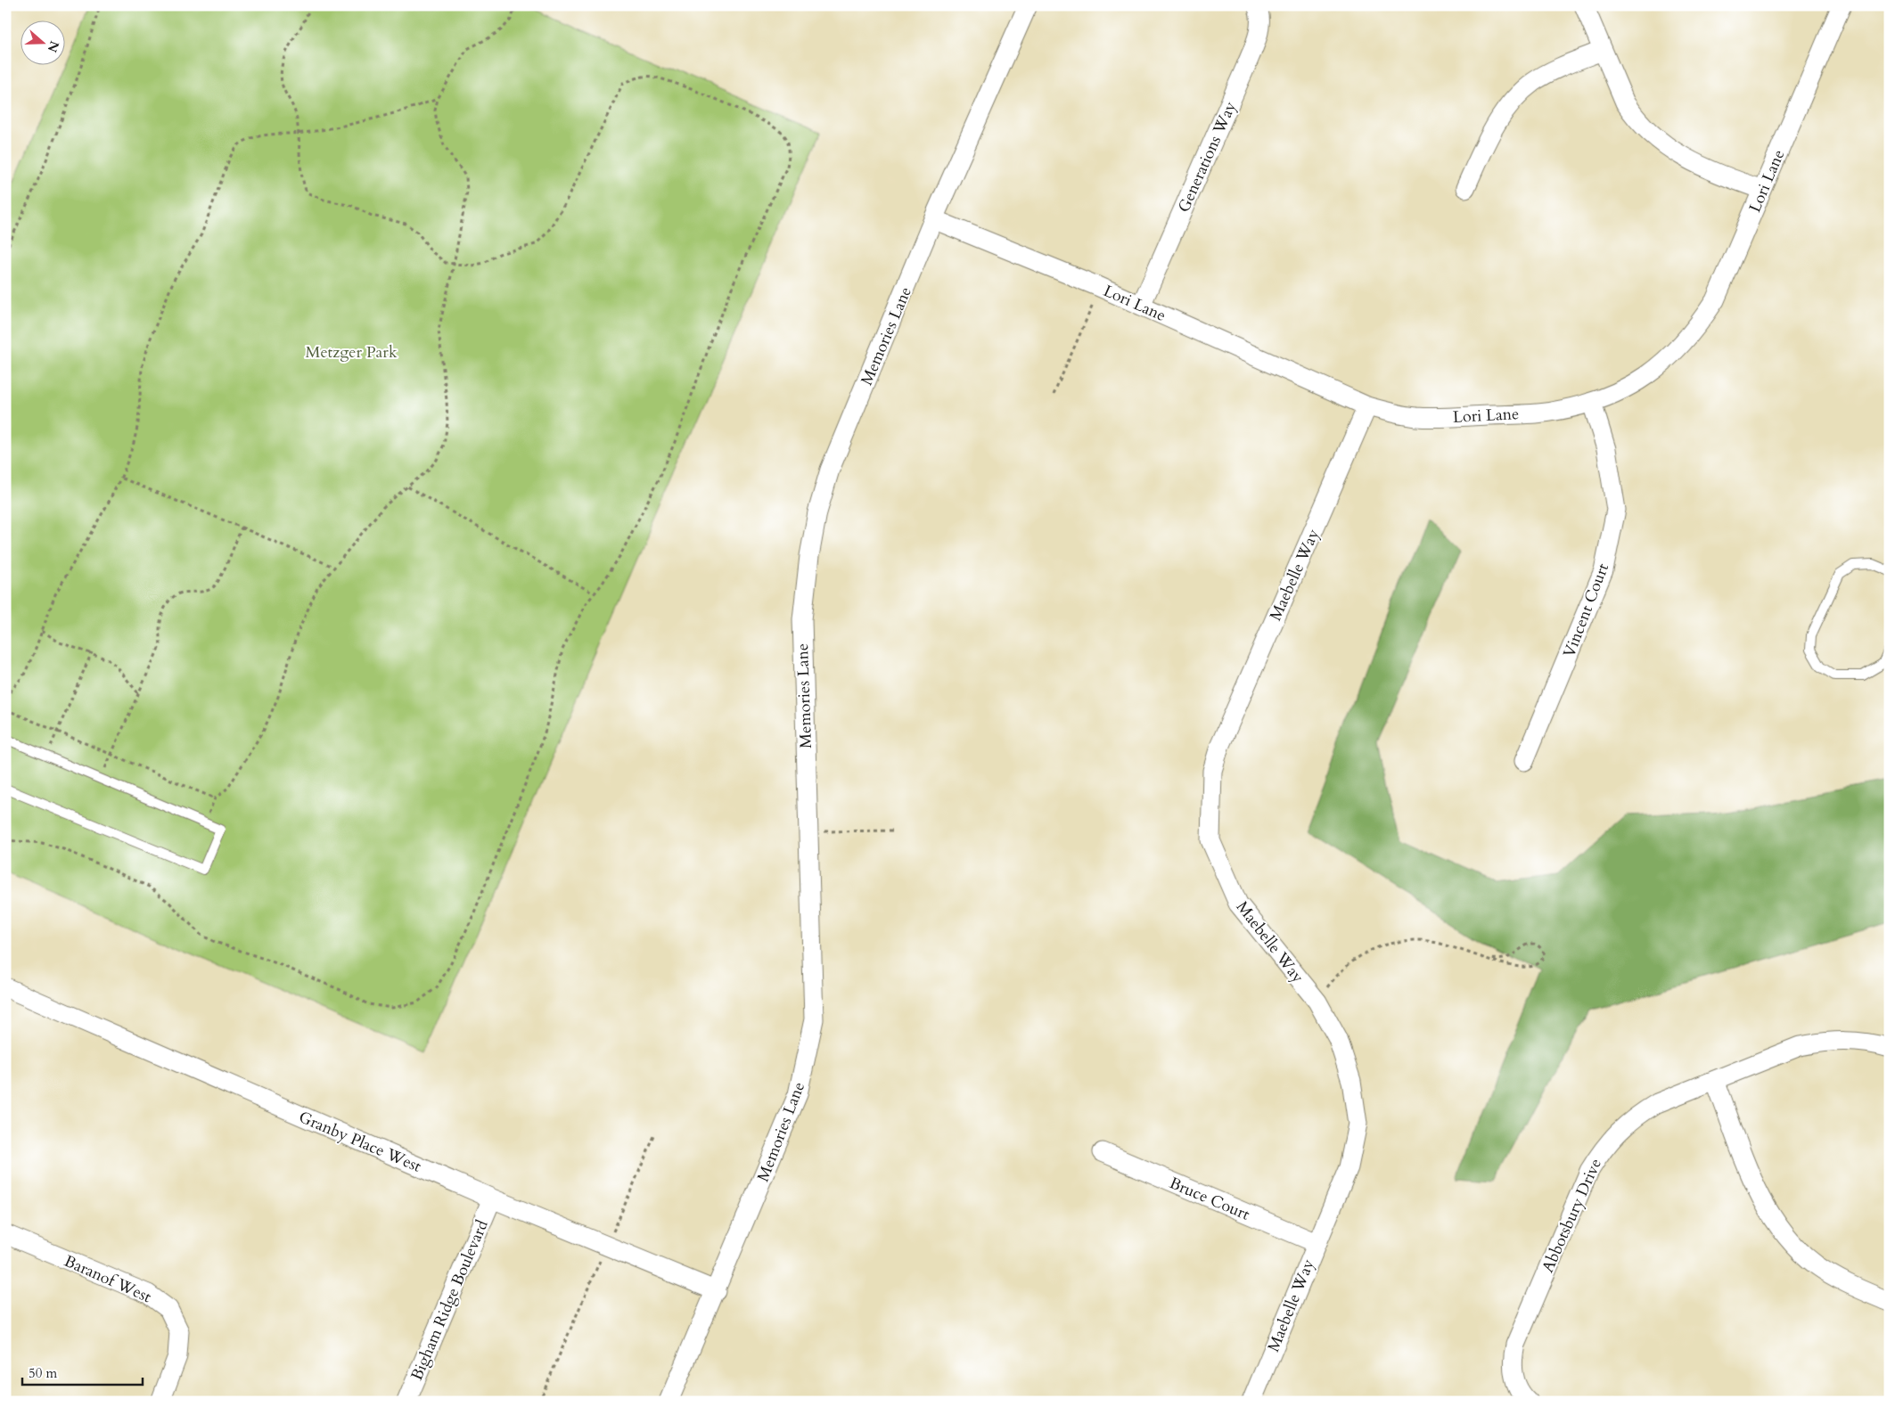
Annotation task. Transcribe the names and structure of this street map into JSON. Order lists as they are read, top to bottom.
{
  "streets": {
    "street": [
      "Generations Way",
      "Lori Lane",
      "Memories Lane",
      "Maebelle Way",
      "Vincent Court",
      "Granby Place West",
      "Bruce Court",
      "Abbotsbury Drive",
      "Baranof West",
      "Bigham Ridge Boulevard"
    ]
  },
  "crossings": [
    ["Generations Way", "Lori Lane"],
    ["Lori Lane", "Memories Lane"],
    ["Lori Lane", "Maebelle Way"],
    ["Lori Lane", "Vincent Court"],
    ["Memories Lane", "Granby Place West"],
    ["Maebelle Way", "Bruce Court"],
    ["Granby Place West", "Bigham Ridge Boulevard"]
  ],
  "parks": ["Metzger Park"],
  "scale_bar": "50 m",
  "north": "right"
}
